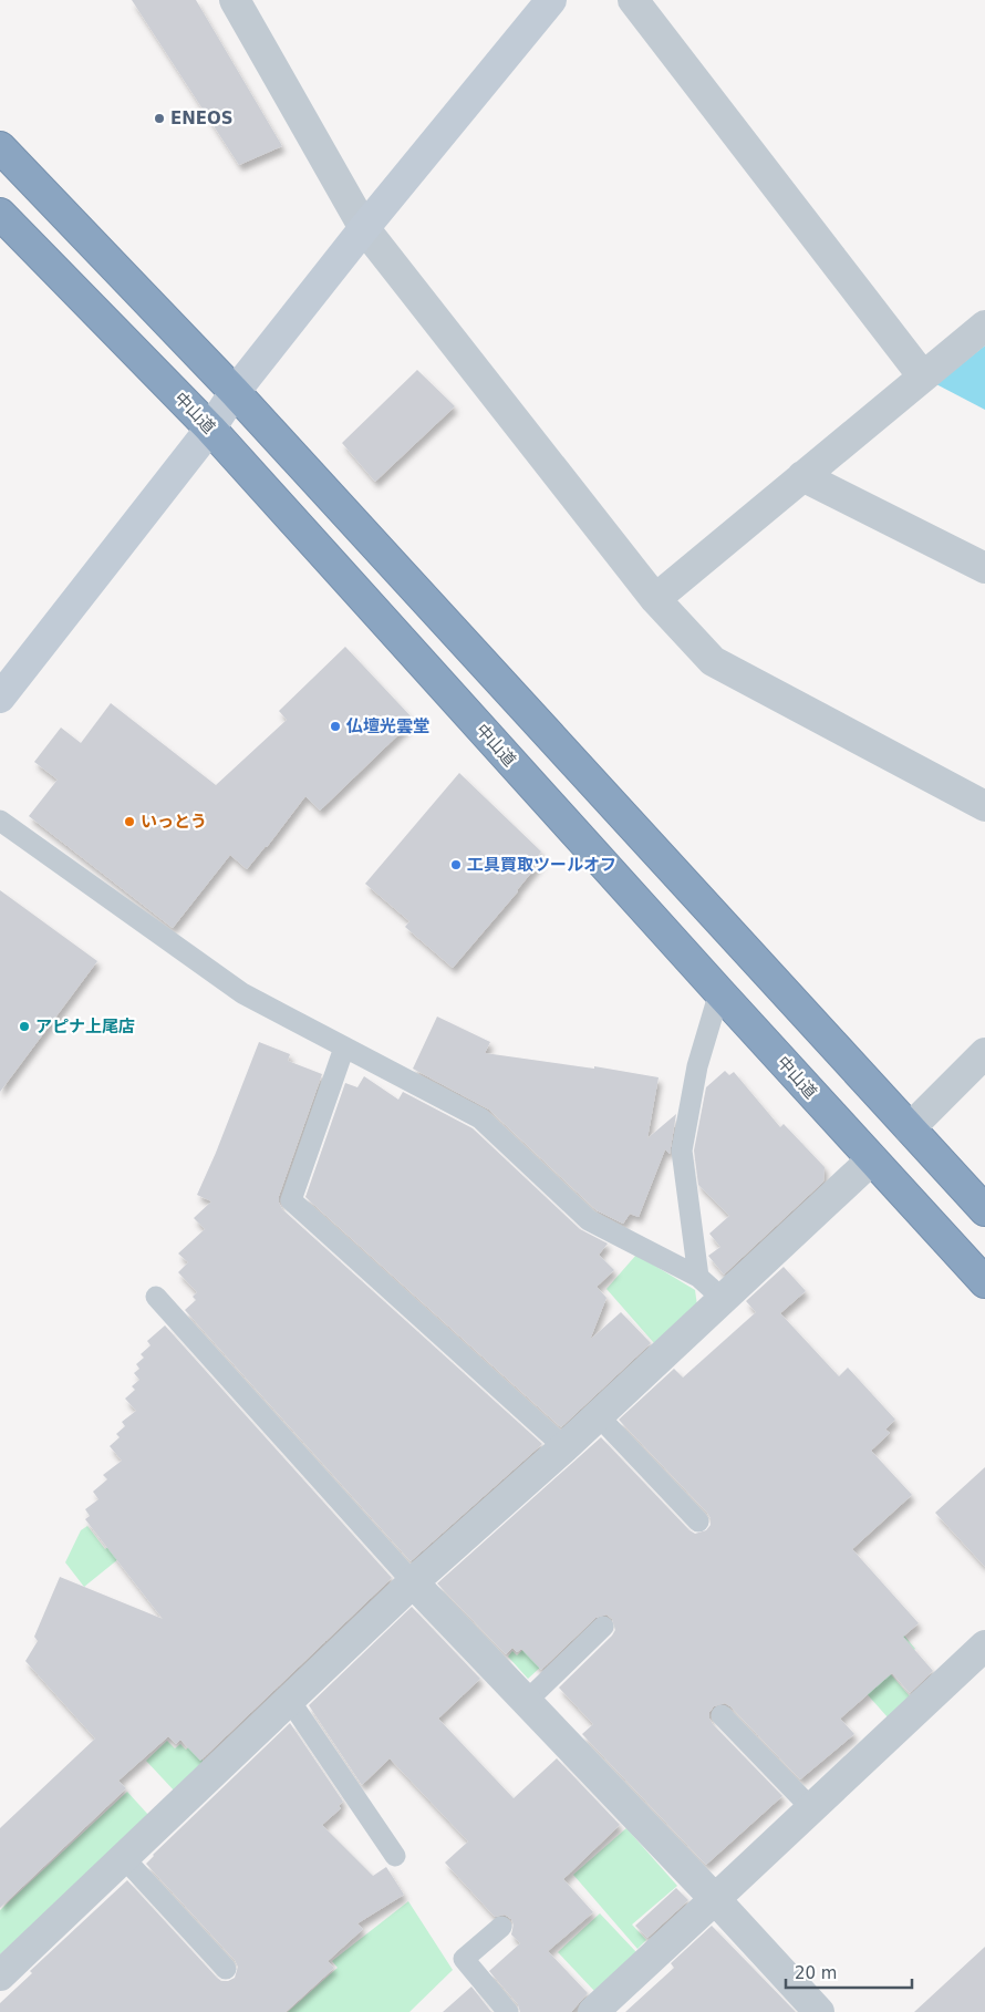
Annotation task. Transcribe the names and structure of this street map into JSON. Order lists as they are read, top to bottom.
{
  "streets": {
    "highway": ["中山道"]
  },
  "places": [
    "ENEOS",
    "仏壇光雲堂",
    "いっとう",
    "工具買取ツールオフ",
    "アピナ上尾店"
  ],
  "scale_bar": "20 m"
}
